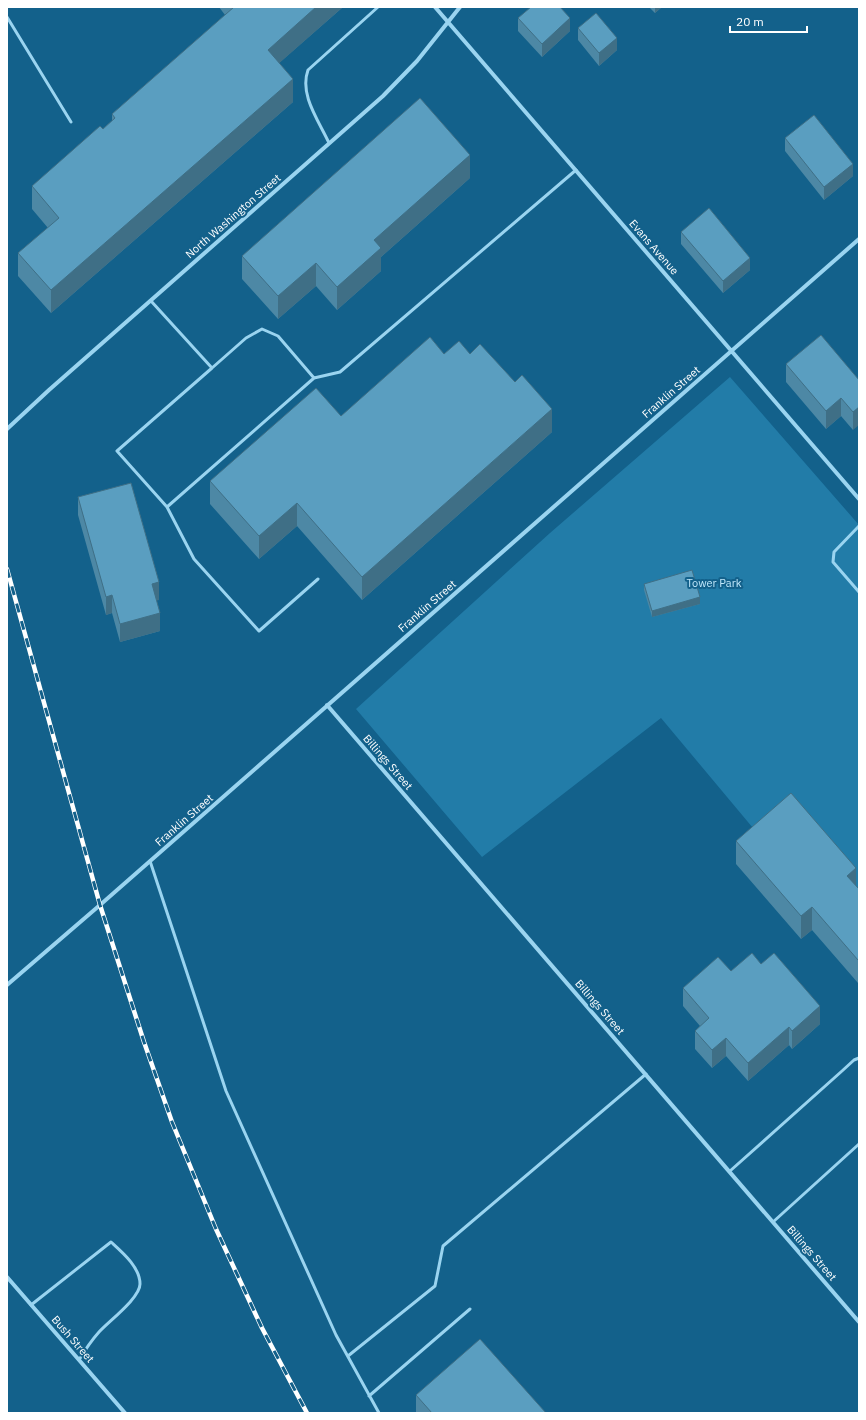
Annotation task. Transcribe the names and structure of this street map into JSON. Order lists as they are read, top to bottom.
{
  "streets": {
    "street": [
      "North Washington Street",
      "Evans Avenue",
      "Franklin Street",
      "Billings Street",
      "Bush Street"
    ]
  },
  "crossings": [
    ["North Washington Street", "Evans Avenue"],
    ["Evans Avenue", "Franklin Street"],
    ["Franklin Street", "Billings Street"]
  ],
  "parks": ["Tower Park"],
  "scale_bar": "20 m"
}
